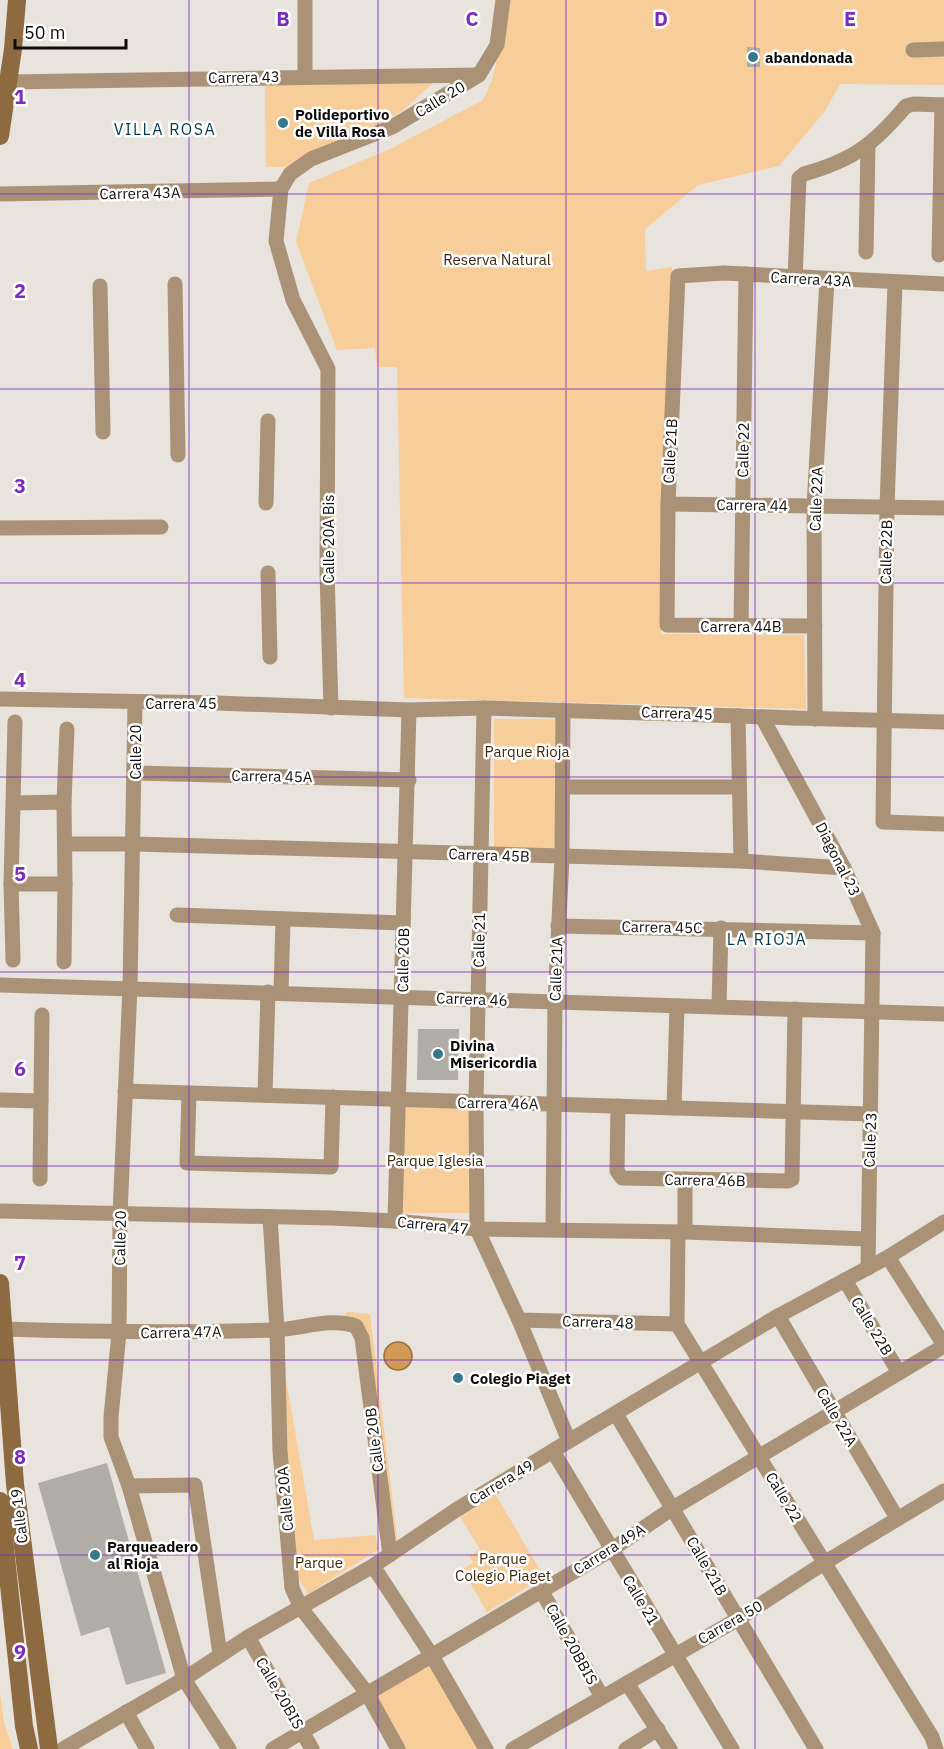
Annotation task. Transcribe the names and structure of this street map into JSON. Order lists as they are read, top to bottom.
{
  "streets": {
    "main road": ["Calle 19"],
    "street": [
      "Carrera 43",
      "Calle 20",
      "Carrera 43A",
      "Calle 22",
      "Calle 21B",
      "Calle 22A",
      "Carrera 44",
      "Calle 20A Bis",
      "Calle 22B",
      "Carrera 44B",
      "Carrera 45",
      "Carrera 45A",
      "Carrera 45B",
      "Diagonal 23",
      "Carrera 45C",
      "Calle 21",
      "Calle 20B",
      "Calle 21A",
      "Carrera 46",
      "Carrera 46A",
      "Calle 23",
      "Carrera 46B",
      "Carrera 47",
      "Carrera 48",
      "Carrera 47A",
      "Carrera 49",
      "Calle 20A",
      "Carrera 49A",
      "Carrera 50",
      "Calle 20BBIS",
      "Calle 20BIS"
    ]
  },
  "crossings": [
    ["Carrera 43", "Calle 20"],
    ["Calle 20", "Carrera 43A"],
    ["Calle 20", "Calle 20A Bis"],
    ["Calle 20", "Carrera 45"],
    ["Calle 20", "Carrera 45A"],
    ["Calle 20", "Carrera 45B"],
    ["Calle 20", "Carrera 46"],
    ["Calle 20", "Carrera 46A"],
    ["Calle 20", "Carrera 47"],
    ["Calle 20", "Carrera 47A"],
    ["Calle 20", "Carrera 49"],
    ["Carrera 43A", "Calle 22"],
    ["Carrera 43A", "Calle 21B"],
    ["Carrera 43A", "Calle 22A"],
    ["Carrera 43A", "Calle 20A Bis"],
    ["Carrera 43A", "Calle 22B"],
    ["Calle 22", "Carrera 44"],
    ["Calle 22", "Carrera 44B"],
    ["Calle 22", "Carrera 48"],
    ["Calle 22", "Carrera 49"],
    ["Calle 22", "Carrera 49A"],
    ["Calle 22", "Carrera 50"],
    ["Calle 21B", "Carrera 44"],
    ["Calle 21B", "Carrera 44B"],
    ["Calle 21B", "Carrera 49"],
    ["Calle 21B", "Carrera 49A"],
    ["Calle 21B", "Carrera 50"],
    ["Calle 22A", "Carrera 44"],
    ["Calle 22A", "Carrera 44B"],
    ["Calle 22A", "Carrera 45"],
    ["Calle 22A", "Carrera 49"],
    ["Calle 22A", "Carrera 49A"],
    ["Calle 22A", "Carrera 50"],
    ["Carrera 44", "Calle 22B"],
    ["Calle 20A Bis", "Carrera 45"],
    ["Calle 22B", "Carrera 45"],
    ["Calle 22B", "Carrera 49"],
    ["Calle 22B", "Carrera 49A"],
    ["Carrera 45", "Calle 21"],
    ["Carrera 45", "Calle 20B"],
    ["Carrera 45", "Calle 21A"],
    ["Carrera 45A", "Calle 20B"],
    ["Carrera 45B", "Diagonal 23"],
    ["Carrera 45B", "Calle 21"],
    ["Carrera 45B", "Calle 20B"],
    ["Carrera 45B", "Calle 21A"],
    ["Diagonal 23", "Carrera 45C"],
    ["Diagonal 23", "Carrera 46"],
    ["Diagonal 23", "Calle 23"],
    ["Carrera 45C", "Calle 21A"],
    ["Calle 21", "Carrera 46"],
    ["Calle 21", "Carrera 46A"],
    ["Calle 21", "Carrera 47"],
    ["Calle 21", "Carrera 48"],
    ["Calle 21", "Carrera 49"],
    ["Calle 21", "Carrera 49A"],
    ["Calle 21", "Carrera 50"],
    ["Calle 20B", "Carrera 46"],
    ["Calle 20B", "Carrera 46A"],
    ["Calle 20B", "Carrera 47"],
    ["Calle 20B", "Carrera 47A"],
    ["Calle 20B", "Carrera 49"],
    ["Calle 21A", "Carrera 46"],
    ["Calle 21A", "Carrera 46A"],
    ["Calle 21A", "Carrera 47"],
    ["Carrera 46", "Calle 23"],
    ["Carrera 46A", "Calle 23"],
    ["Carrera 46A", "Carrera 46B"],
    ["Calle 23", "Carrera 47"],
    ["Calle 23", "Carrera 49"],
    ["Carrera 47", "Calle 20A"],
    ["Carrera 47A", "Calle 20A"],
    ["Carrera 47A", "Calle 19"],
    ["Carrera 49", "Calle 20A"],
    ["Carrera 49", "Calle 20BIS"],
    ["Calle 20A", "Carrera 49A"],
    ["Carrera 49A", "Calle 20BBIS"],
    ["Carrera 49A", "Calle 20BIS"],
    ["Carrera 50", "Calle 20BBIS"]
  ],
  "districts": ["VILLA ROSA", "LA RIOJA"],
  "parks": [
    "Reserva Natural",
    "Parque Rioja",
    "Parque Iglesia",
    "Parque Colegio Piaget",
    "Parque"
  ],
  "places": [
    "abandonada",
    "Polideportivo de Villa Rosa",
    "Divina Misericordia",
    "Colegio Piaget",
    "Parqueadero al Rioja"
  ],
  "scale_bar": "50 m",
  "grid": {
    "columns": [
      "B",
      "C",
      "D",
      "E"
    ],
    "rows": [
      "1",
      "2",
      "3",
      "4",
      "5",
      "6",
      "7",
      "8",
      "9"
    ]
  }
}
